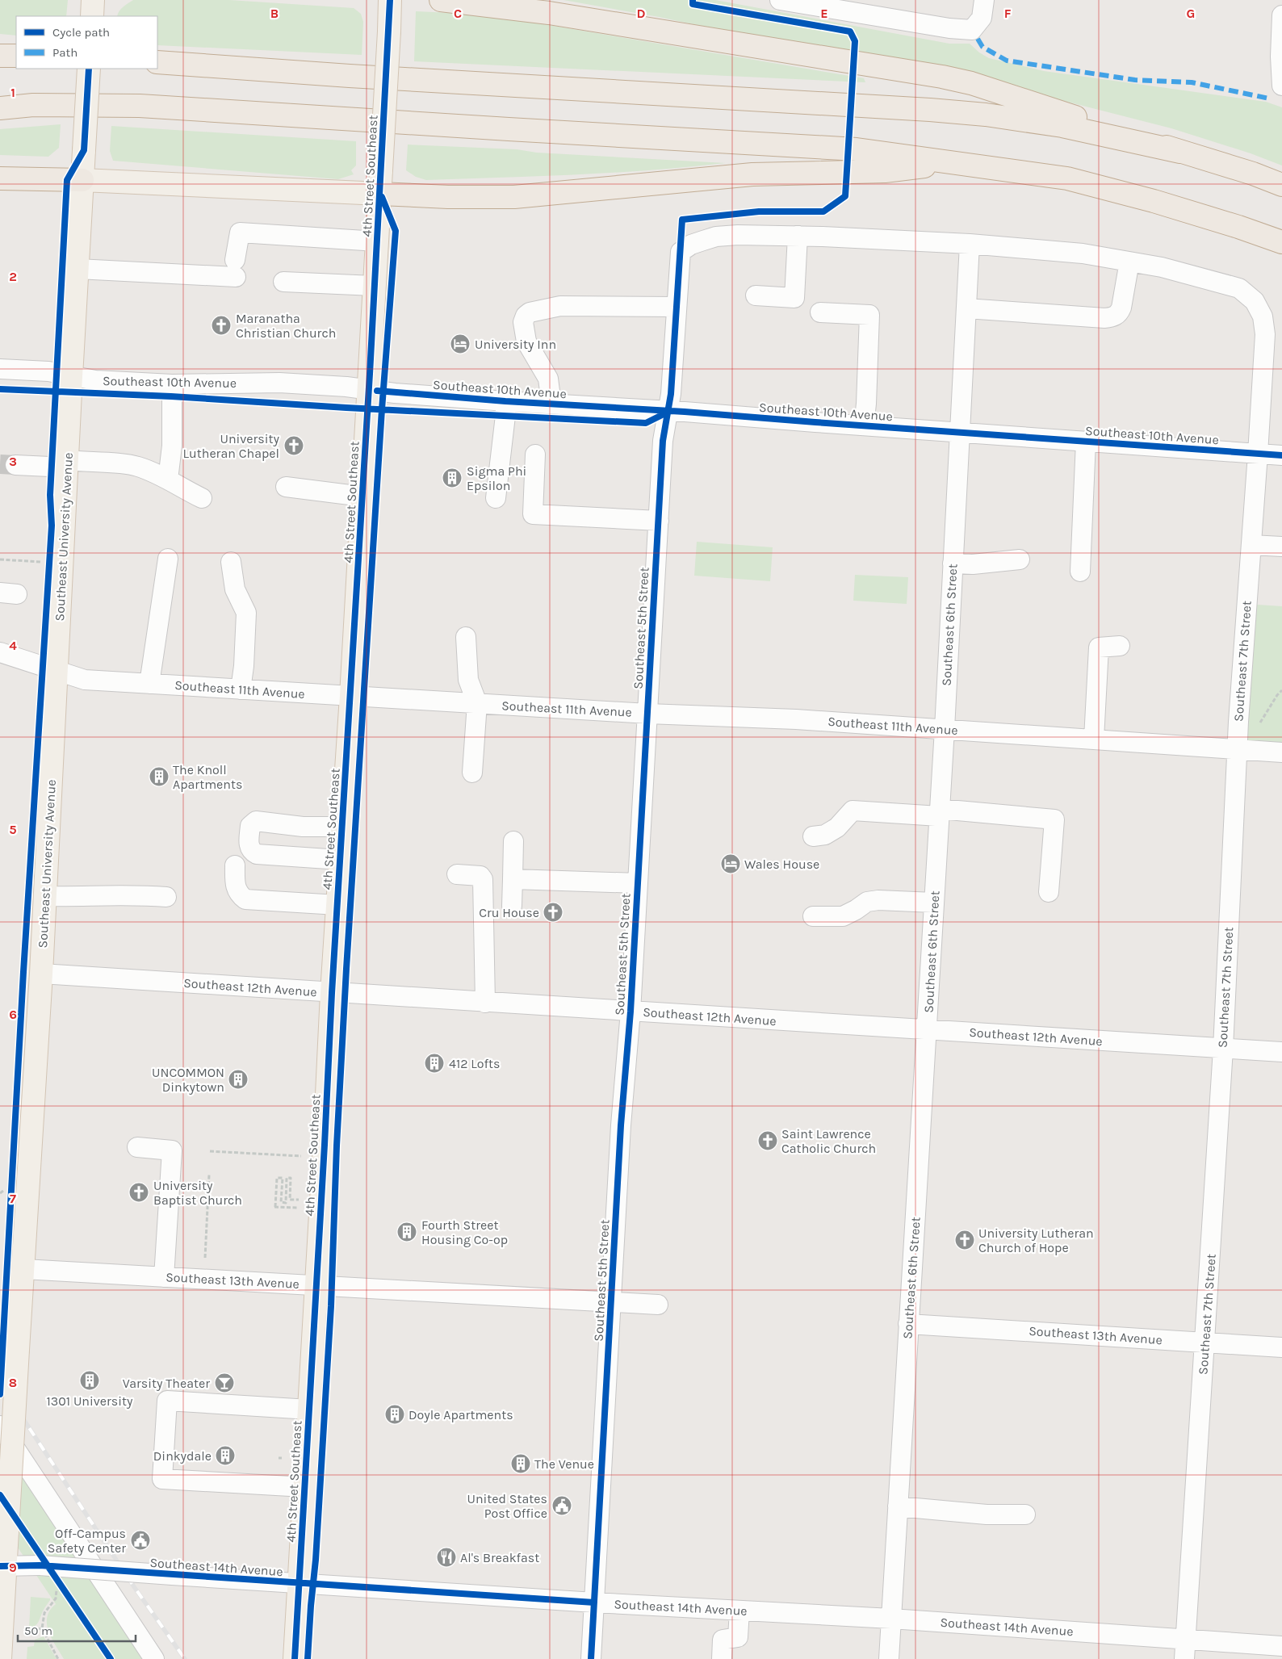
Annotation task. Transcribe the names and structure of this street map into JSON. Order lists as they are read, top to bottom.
{
  "streets": {
    "main road": ["4th Street Southeast", "Southeast University Avenue"],
    "street": [
      "Southeast 10th Avenue",
      "Southeast 6th Street",
      "Southeast 5th Street",
      "Southeast 7th Street",
      "Southeast 11th Avenue",
      "Southeast 12th Avenue",
      "Southeast 13th Avenue",
      "Southeast 14th Avenue"
    ]
  },
  "crossings": [
    ["4th Street Southeast", "Southeast 10th Avenue"],
    ["4th Street Southeast", "Southeast 11th Avenue"],
    ["4th Street Southeast", "Southeast 12th Avenue"],
    ["4th Street Southeast", "Southeast 13th Avenue"],
    ["4th Street Southeast", "Southeast 14th Avenue"],
    ["Southeast 10th Avenue", "Southeast University Avenue"],
    ["Southeast 10th Avenue", "Southeast 6th Street"],
    ["Southeast 10th Avenue", "Southeast 5th Street"],
    ["Southeast 10th Avenue", "Southeast 7th Street"],
    ["Southeast University Avenue", "Southeast 11th Avenue"],
    ["Southeast University Avenue", "Southeast 12th Avenue"],
    ["Southeast University Avenue", "Southeast 13th Avenue"],
    ["Southeast University Avenue", "Southeast 14th Avenue"],
    ["Southeast 6th Street", "Southeast 11th Avenue"],
    ["Southeast 6th Street", "Southeast 12th Avenue"],
    ["Southeast 6th Street", "Southeast 13th Avenue"],
    ["Southeast 6th Street", "Southeast 14th Avenue"],
    ["Southeast 5th Street", "Southeast 11th Avenue"],
    ["Southeast 5th Street", "Southeast 12th Avenue"],
    ["Southeast 5th Street", "Southeast 13th Avenue"],
    ["Southeast 5th Street", "Southeast 14th Avenue"],
    ["Southeast 7th Street", "Southeast 11th Avenue"],
    ["Southeast 7th Street", "Southeast 12th Avenue"],
    ["Southeast 7th Street", "Southeast 13th Avenue"],
    ["Southeast 7th Street", "Southeast 14th Avenue"]
  ],
  "places": {
    "church": [
      "Maranatha Christian Church",
      "University Lutheran Chapel",
      "Cru House",
      "Saint Lawrence Catholic Church",
      "University Baptist Church",
      "University Lutheran Church of Hope"
    ],
    "hotel": ["University Inn", "Wales House"],
    "building": [
      "Sigma Phi Epsilon",
      "The Knoll Apartments",
      "412 Lofts",
      "UNCOMMON Dinkytown",
      "Fourth Street Housing Co-op",
      "1301 University",
      "Doyle Apartments",
      "Dinkydale",
      "The Venue"
    ],
    "bar": ["Varsity Theater"],
    "public building": ["United States Post Office", "Off-Campus Safety Center"],
    "restaurant": ["Al's Breakfast"]
  },
  "legend": ["Cycle path", "Path"],
  "scale_bar": "50 m",
  "grid": {
    "columns": [
      "B",
      "C",
      "D",
      "E",
      "F",
      "G"
    ],
    "rows": [
      "1",
      "2",
      "3",
      "4",
      "5",
      "6",
      "7",
      "8",
      "9"
    ]
  }
}
